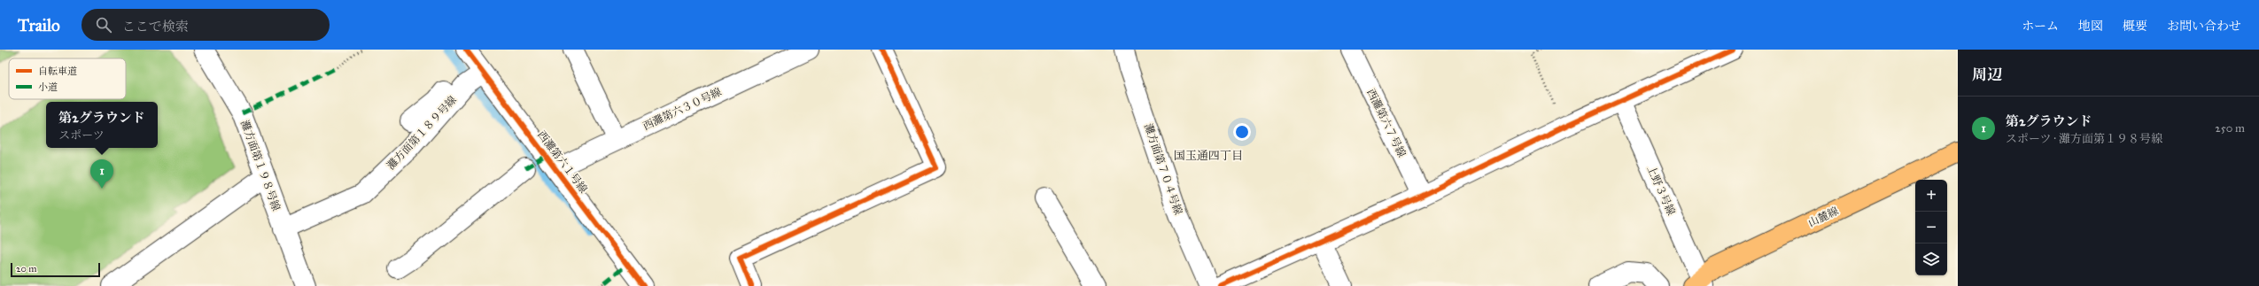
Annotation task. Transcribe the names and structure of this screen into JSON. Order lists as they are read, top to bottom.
{
  "streets": {
    "main road": ["山麓線"],
    "street": [
      "西灘第六３０号線",
      "西灘第六７号線",
      "灘方面第１８９号線",
      "西灘第六１号線",
      "灘方面第１９８号線",
      "灘方面第７０４号線",
      "上野３号線"
    ]
  },
  "crossings": [
    ["西灘第六３０号線", "西灘第六１号線"],
    ["灘方面第１８９号線", "灘方面第１９８号線"],
    ["上野３号線", "山麓線"]
  ],
  "districts": ["国玉通四丁目"],
  "legend": ["自転車道", "小道"],
  "scale_bar": "20 m",
  "page": {
    "header": "Trailo",
    "search": "ここで検索",
    "nav": [
      "ホーム",
      "地図",
      "概要",
      "お問い合わせ"
    ],
    "heading": "周辺",
    "list": [
      {
        "mark": "1",
        "name": "第2グラウンド",
        "note": "スポーツ · 灘方面第１９８号線",
        "value": "250 m"
      }
    ],
    "popup": ["第2グラウンド", "スポーツ"],
    "pins": "1",
    "map_buttons": ["+", "−"],
    "scale": "20 m"
  }
}
